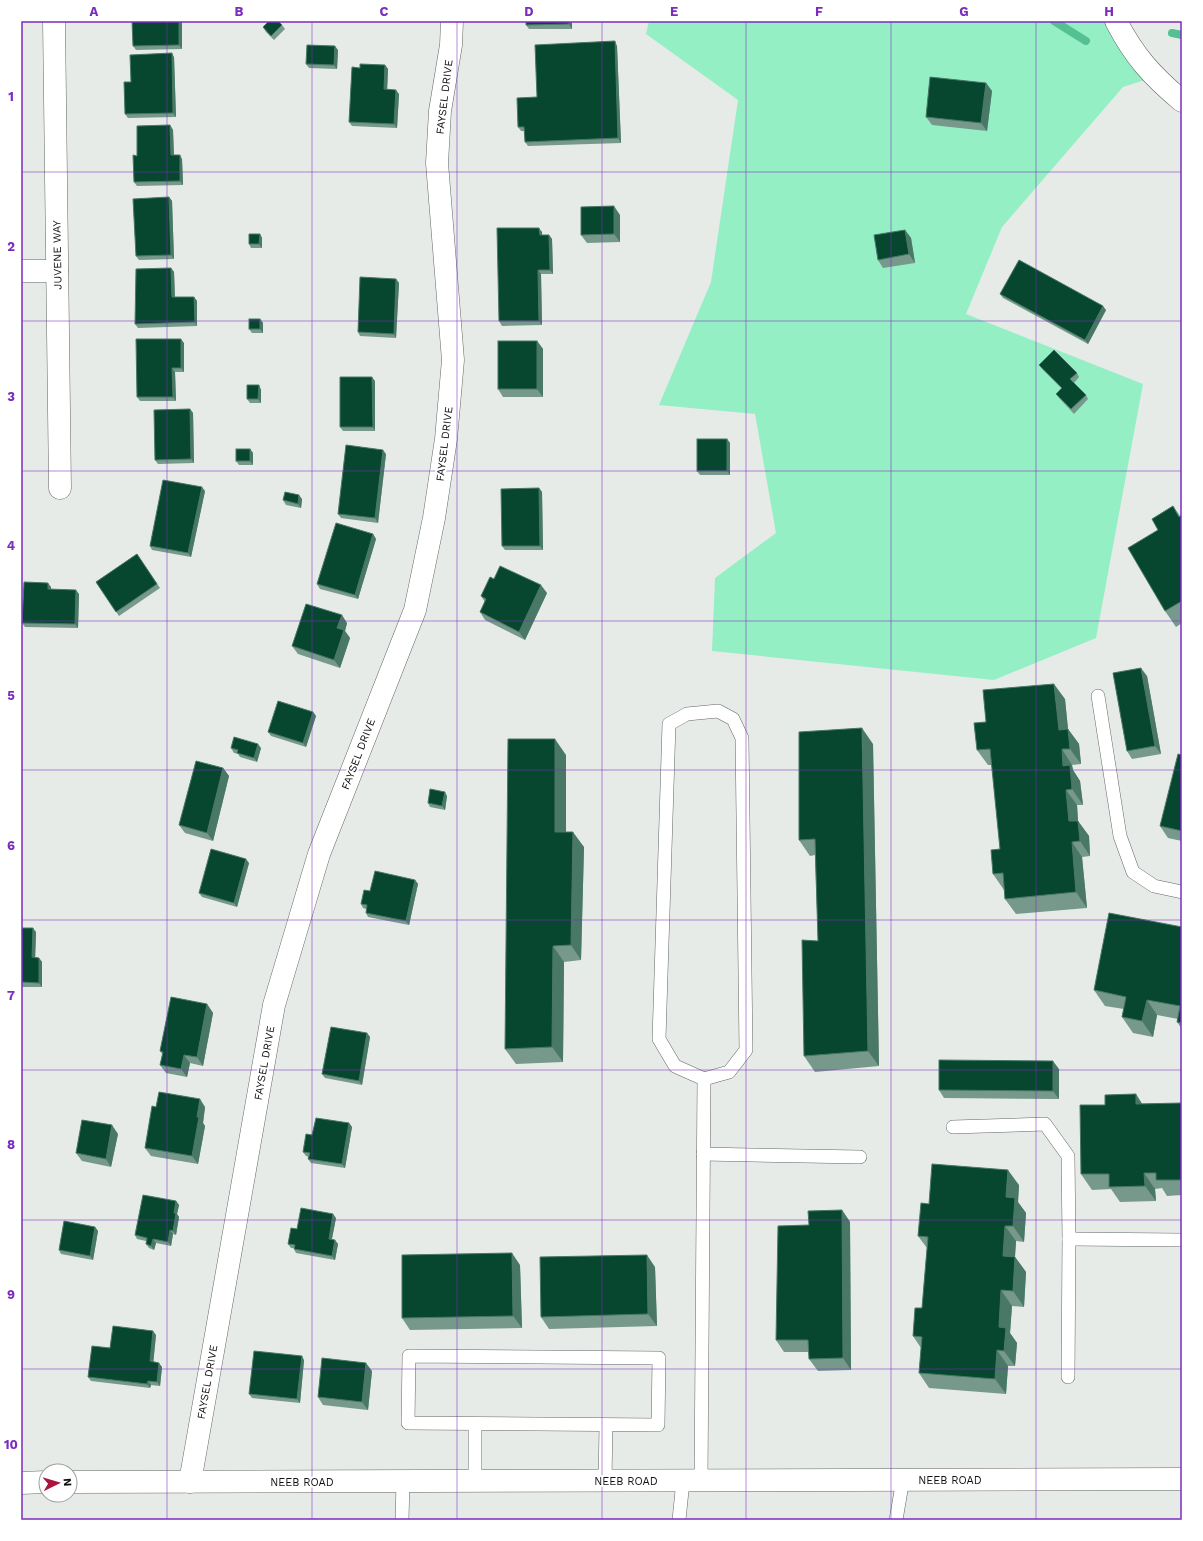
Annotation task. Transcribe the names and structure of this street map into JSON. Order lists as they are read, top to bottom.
{
  "streets": {
    "street": ["FAYSEL DRIVE", "JUVENE WAY", "NEEB ROAD"]
  },
  "crossings": [
    ["FAYSEL DRIVE", "NEEB ROAD"]
  ],
  "north": "right",
  "grid": {
    "columns": [
      "A",
      "B",
      "C",
      "D",
      "E",
      "F",
      "G",
      "H"
    ],
    "rows": [
      "1",
      "2",
      "3",
      "4",
      "5",
      "6",
      "7",
      "8",
      "9",
      "10"
    ]
  }
}
